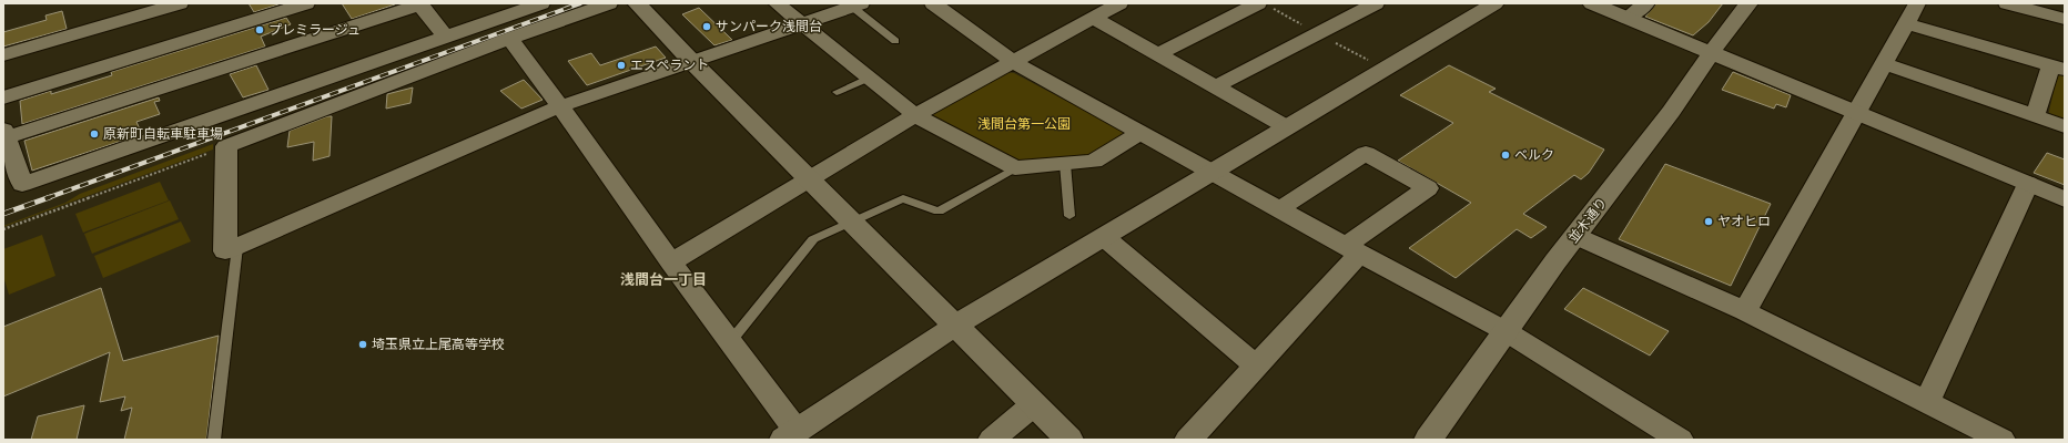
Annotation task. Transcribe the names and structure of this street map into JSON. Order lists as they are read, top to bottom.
{
  "streets": {
    "street": ["並木通り"]
  },
  "districts": ["浅間台一丁目"],
  "parks": ["浅間台第一公園"],
  "places": [
    "サンパーク浅間台",
    "プレミラージュ",
    "エスペラント",
    "原新町自転車駐車場",
    "ベルク",
    "ヤオヒロ",
    "埼玉県立上尾高等学校"
  ]
}
